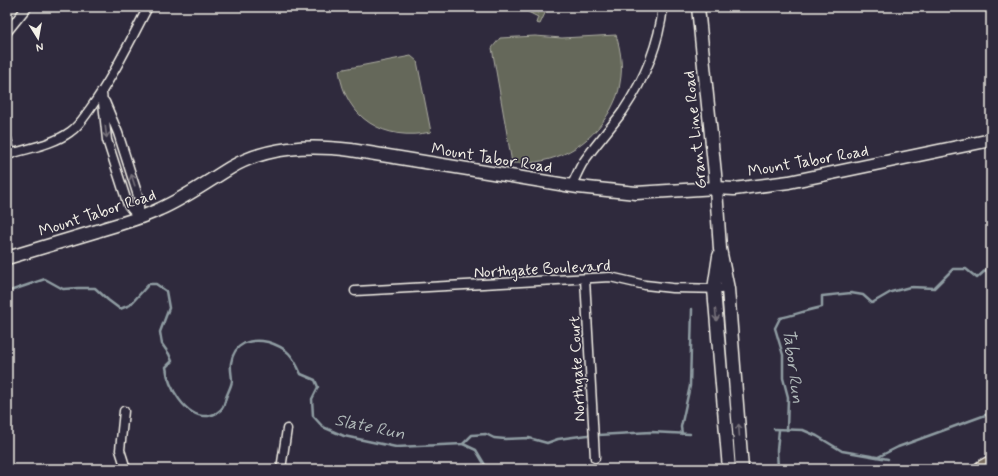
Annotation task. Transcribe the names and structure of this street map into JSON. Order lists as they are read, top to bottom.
{
  "streets": {
    "street": [
      "Grant Line Road",
      "Mount Tabor Road",
      "Northgate Boulevard",
      "Northgate Court"
    ]
  },
  "crossings": [
    ["Grant Line Road", "Mount Tabor Road"],
    ["Grant Line Road", "Northgate Boulevard"],
    ["Northgate Boulevard", "Northgate Court"]
  ],
  "water": ["Tabor Run", "Slate Run"],
  "north": "bottom"
}
